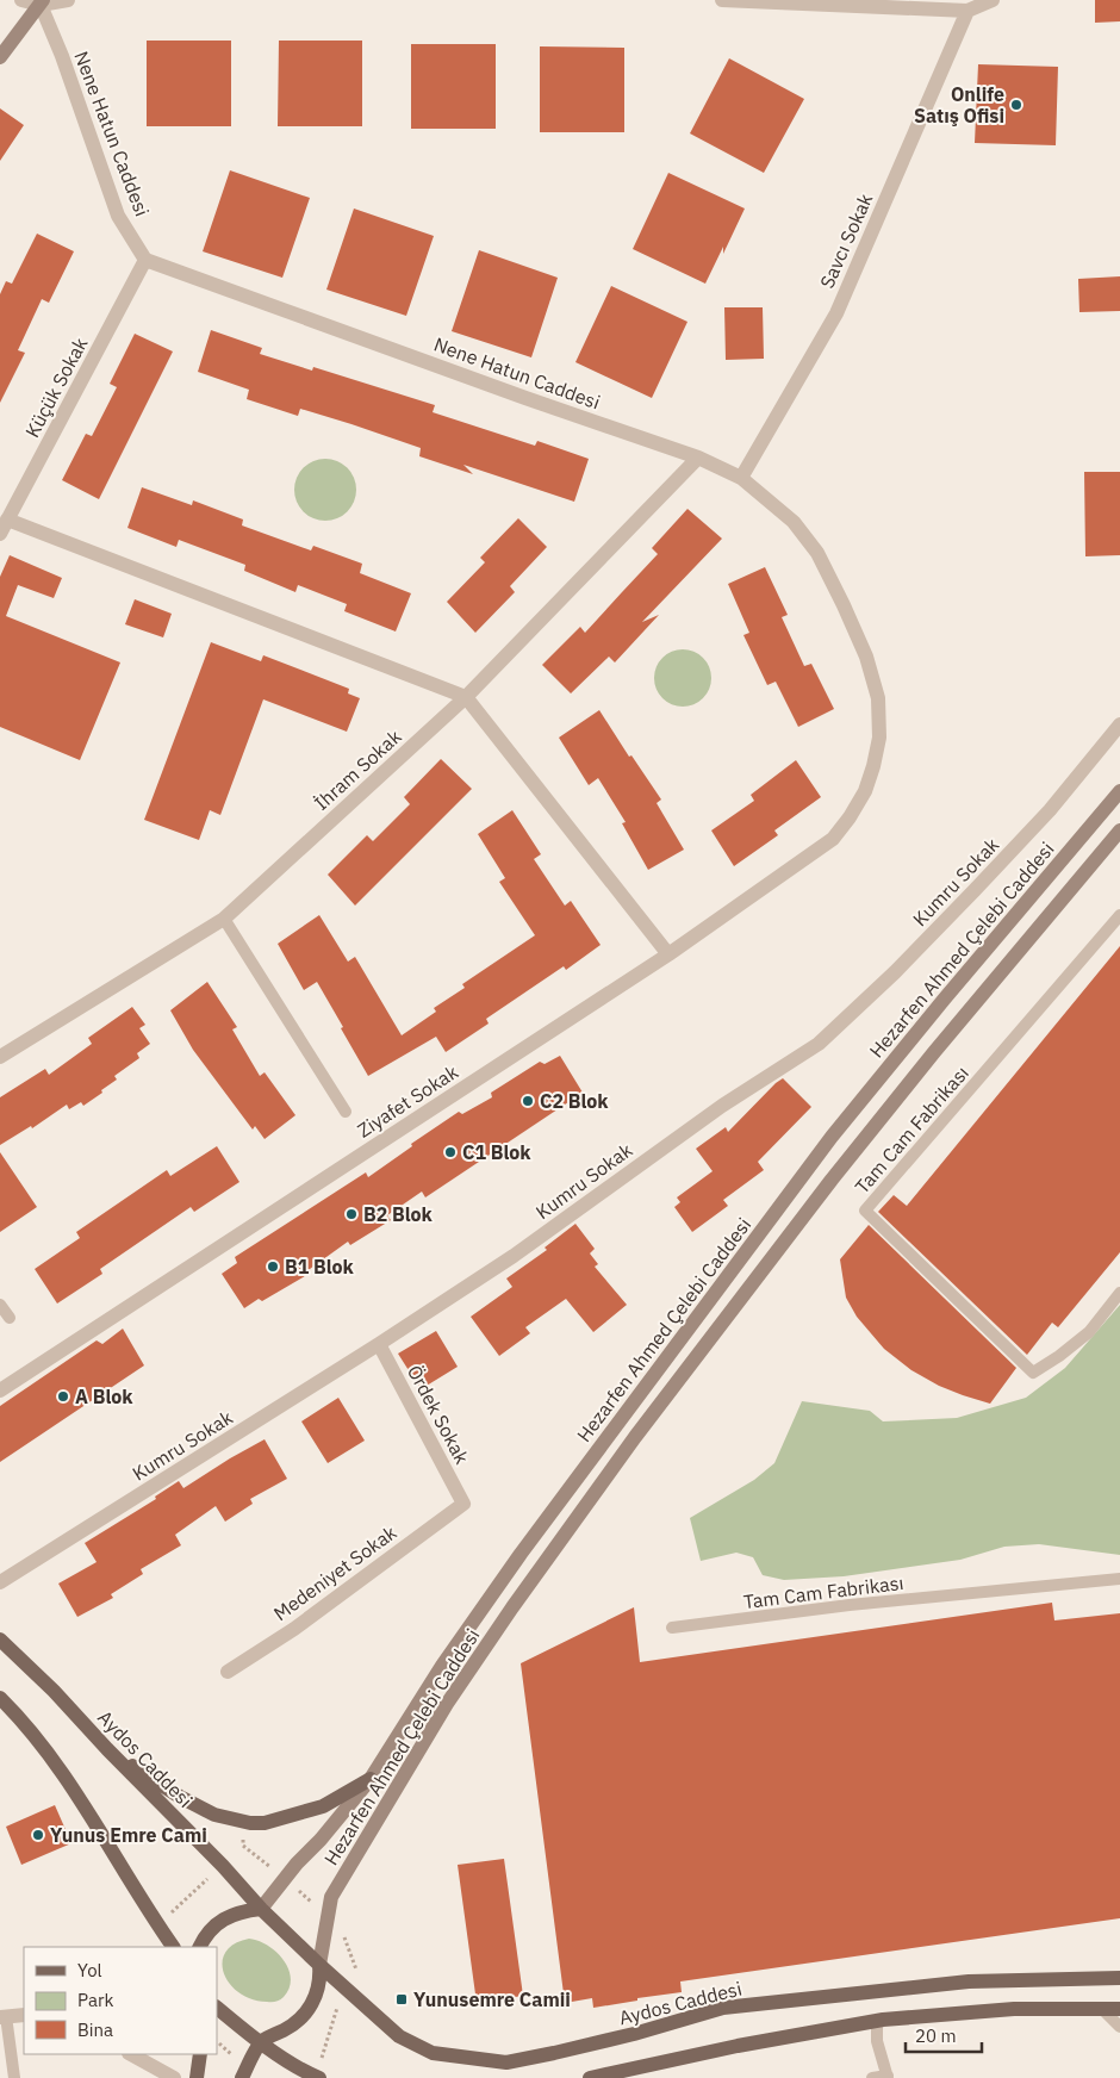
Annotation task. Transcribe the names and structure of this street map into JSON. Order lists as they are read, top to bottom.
{
  "streets": {
    "main road": ["Aydos Caddesi"],
    "street": [
      "Nene Hatun Caddesi",
      "Savcı Sokak",
      "Küçük Sokak",
      "İhram Sokak",
      "Kumru Sokak",
      "Hezarfen Ahmed Çelebi Caddesi",
      "Ziyafet Sokak",
      "Ördek Sokak",
      "Medeniyet Sokak"
    ],
    "lane": ["Tam Cam Fabrikası"]
  },
  "crossings": [
    ["Nene Hatun Caddesi", "Savcı Sokak"],
    ["Nene Hatun Caddesi", "Küçük Sokak"],
    ["Nene Hatun Caddesi", "İhram Sokak"],
    ["Nene Hatun Caddesi", "Ziyafet Sokak"],
    ["Kumru Sokak", "Ördek Sokak"],
    ["Hezarfen Ahmed Çelebi Caddesi", "Aydos Caddesi"],
    ["Ördek Sokak", "Medeniyet Sokak"]
  ],
  "places": {
    "other": [
      "Onlife Satış Ofisi",
      "C2 Blok",
      "C1 Blok",
      "B2 Blok",
      "B1 Blok",
      "A Blok",
      "Yunus Emre Cami"
    ],
    "transit": ["Yunusemre Camii"]
  },
  "legend": ["Yol", "Park", "Bina"],
  "scale_bar": "20 m"
}
